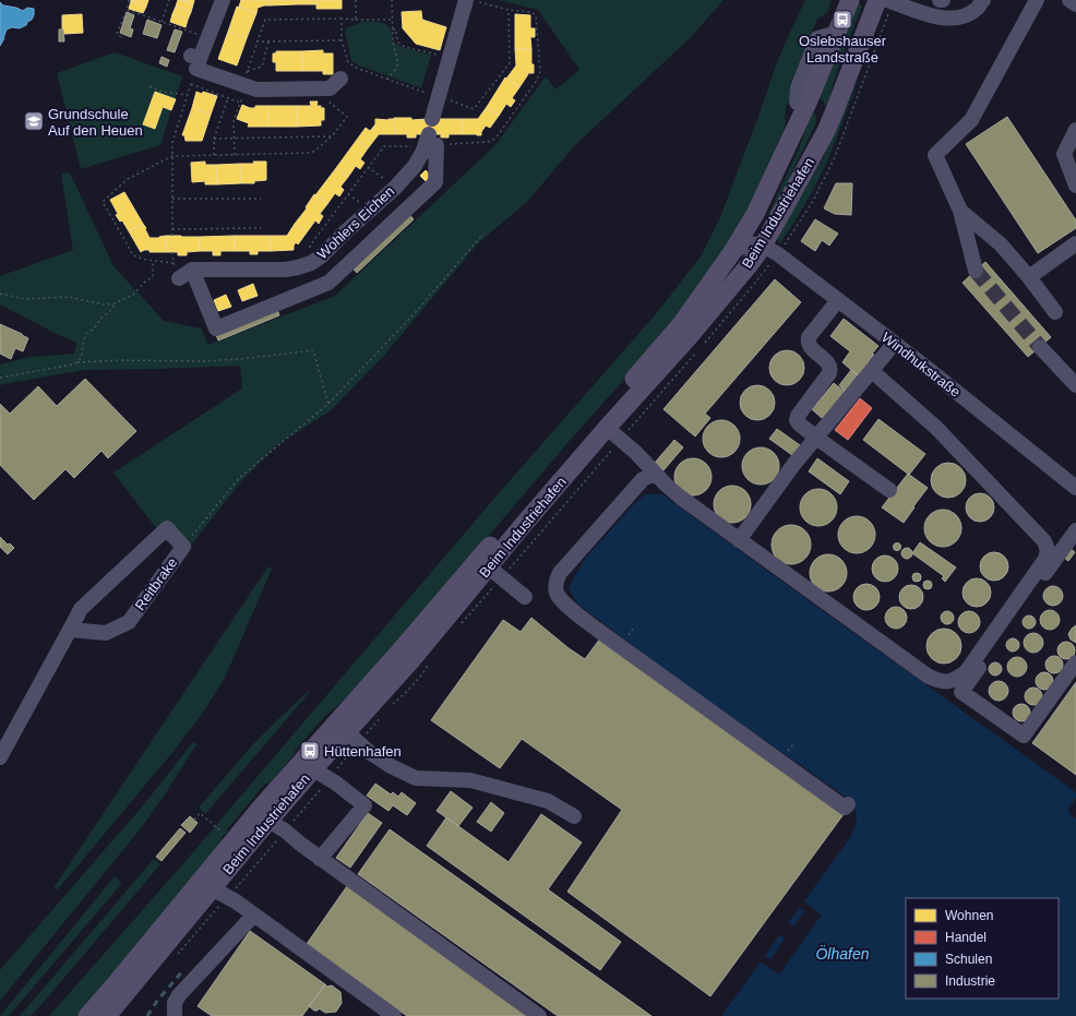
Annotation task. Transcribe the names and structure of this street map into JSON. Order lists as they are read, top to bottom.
{
  "streets": {
    "main road": ["Beim Industriehafen"],
    "street": ["Wohlers Eichen", "Windhukstraße", "Reitbrake"]
  },
  "crossings": [
    ["Beim Industriehafen", "Windhukstraße"]
  ],
  "water": ["Ölhafen"],
  "places": {
    "bus stop": ["Oslebshauser Landstraße", "Hüttenhafen"],
    "school or university": ["Grundschule Auf den Heuen"]
  },
  "legend": [
    "Wohnen",
    "Handel",
    "Schulen",
    "Industrie"
  ]
}
